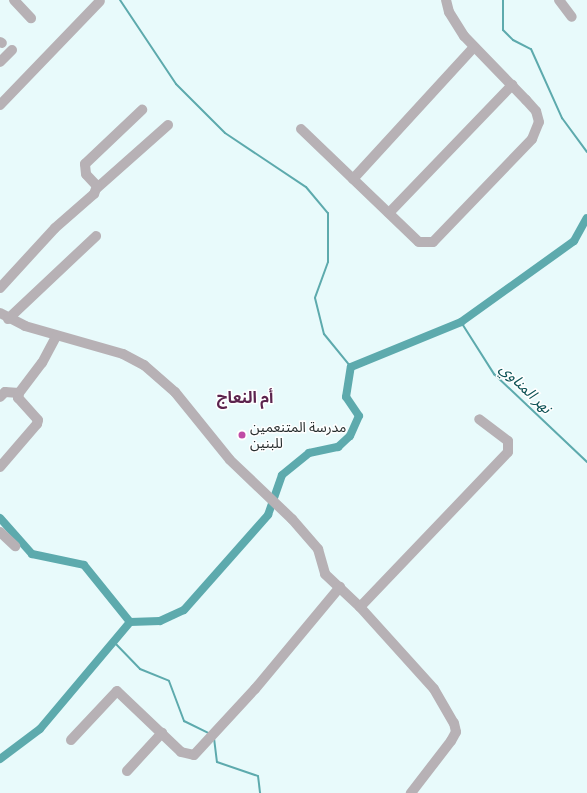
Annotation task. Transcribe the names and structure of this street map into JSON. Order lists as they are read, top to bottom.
{
  "districts": ["أم النعاج"],
  "water": ["نهر المناوي"],
  "places": ["مدرسة المتنعمين للبنين"]
}
